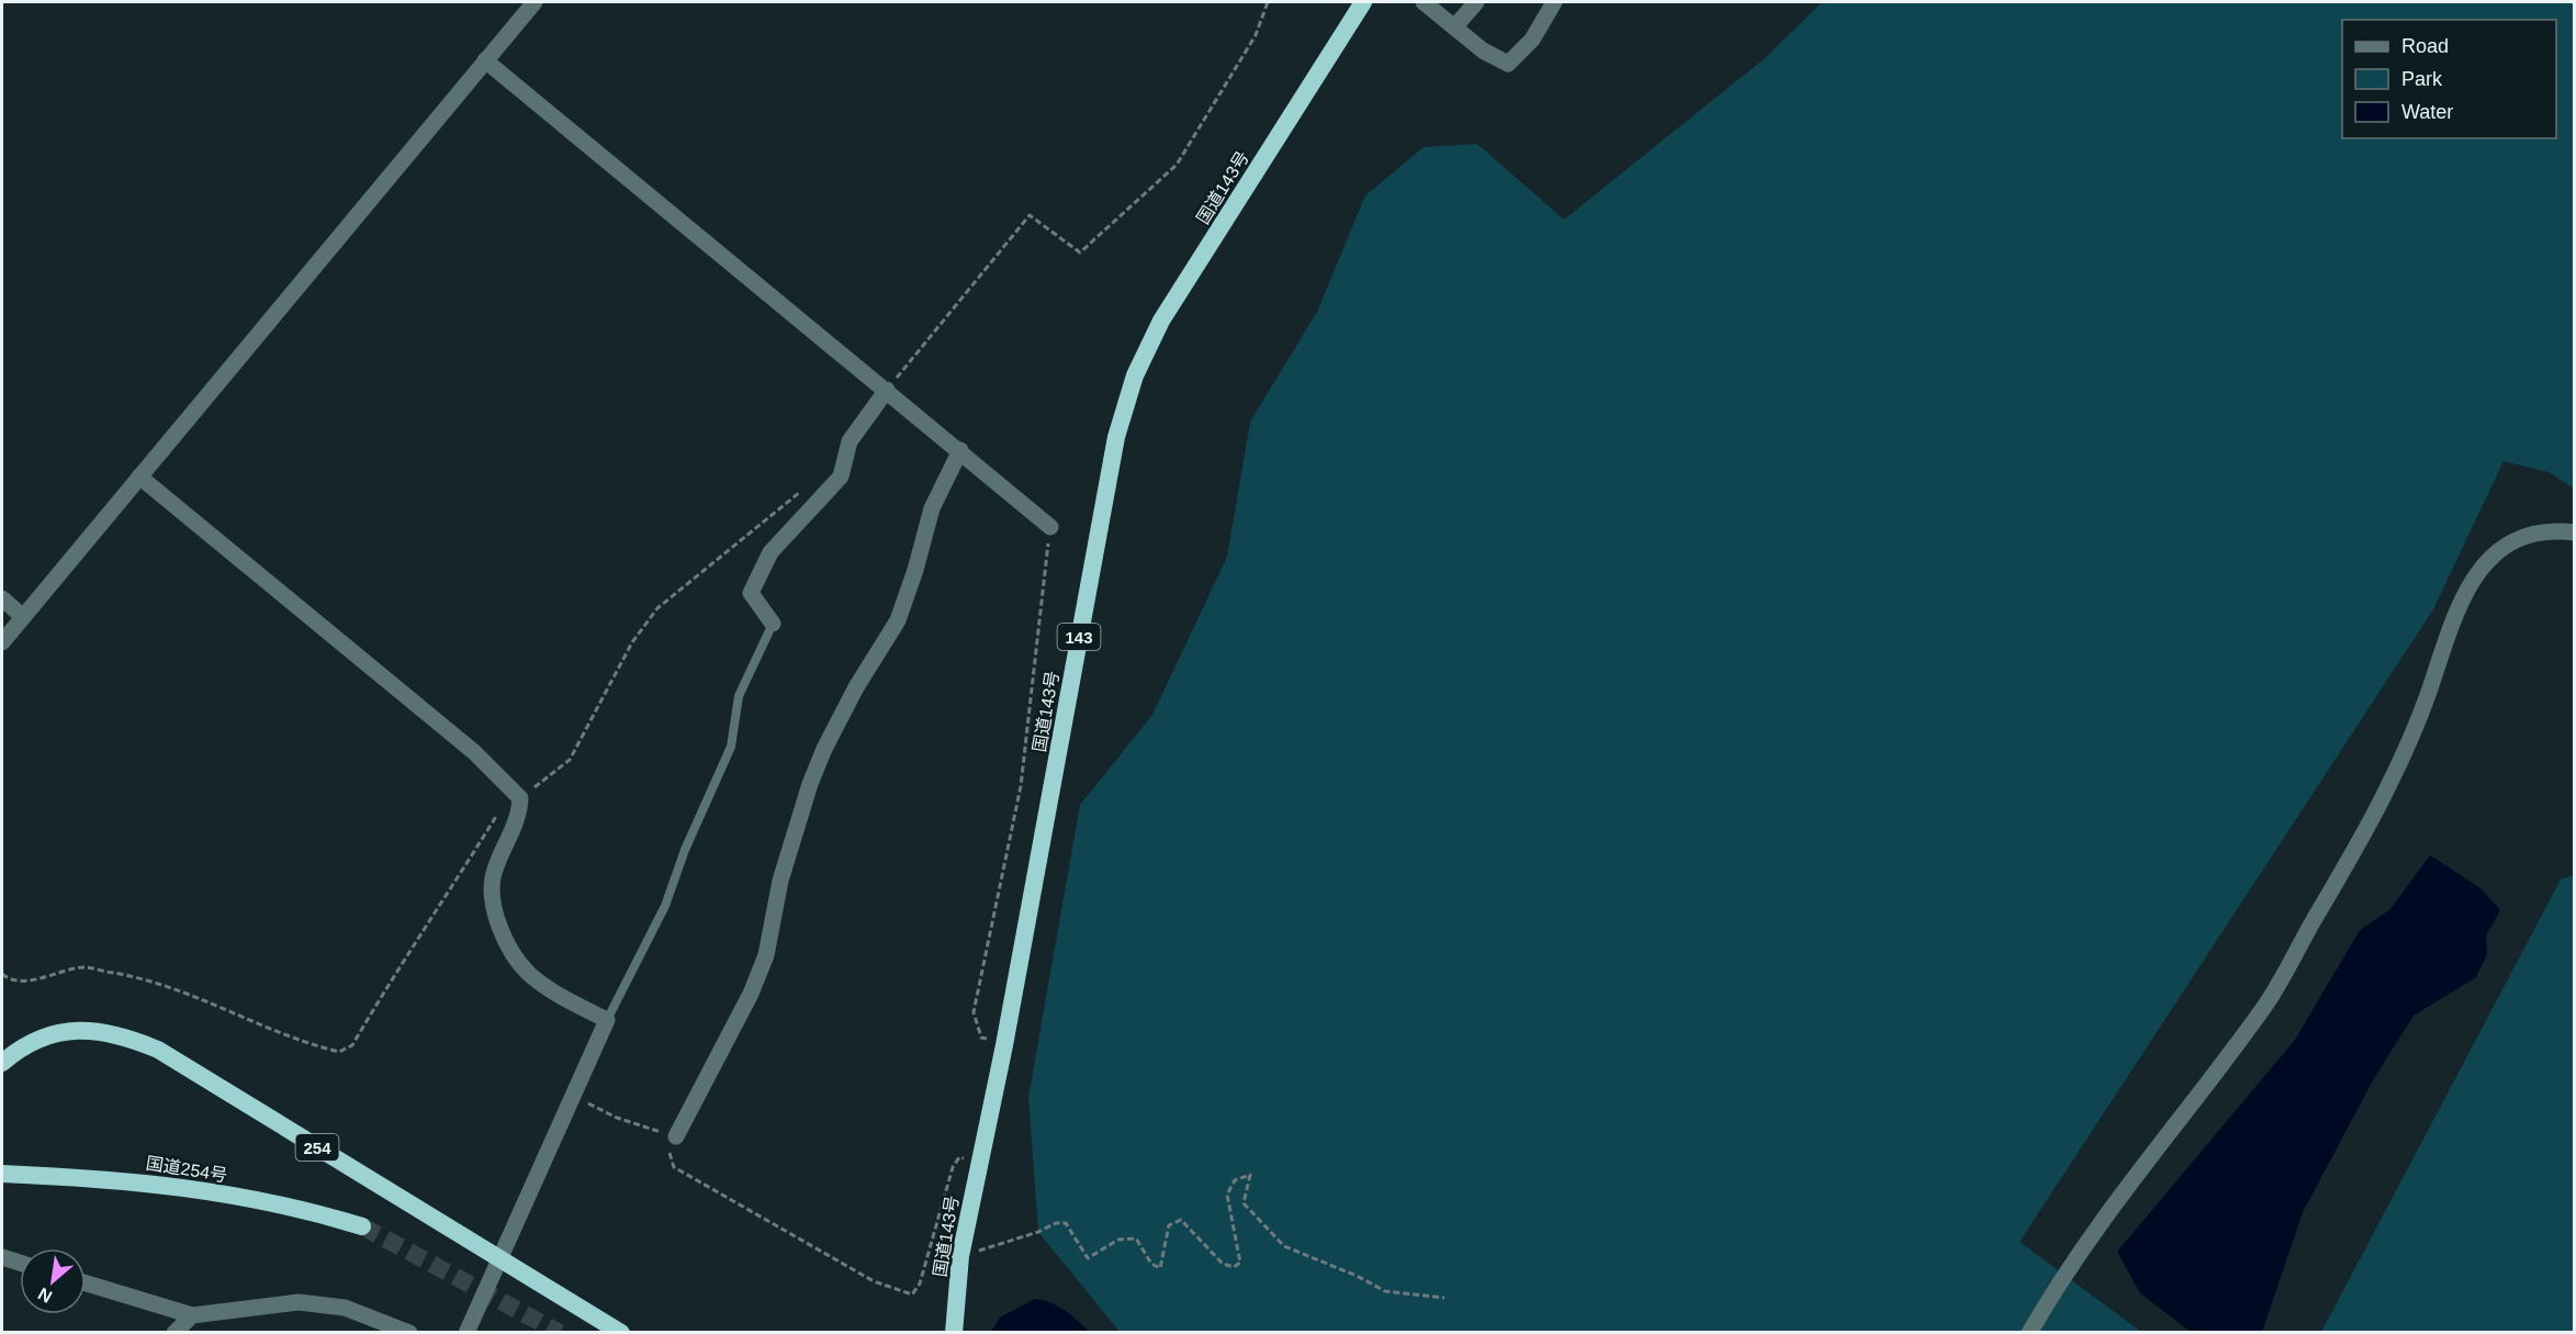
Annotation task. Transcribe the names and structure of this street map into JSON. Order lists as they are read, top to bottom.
{
  "streets": {
    "highway": [
      "国道143号",
      "143",
      "254",
      "国道254号"
    ]
  },
  "legend": ["Road", "Park", "Water"],
  "north": "bottom left"
}
